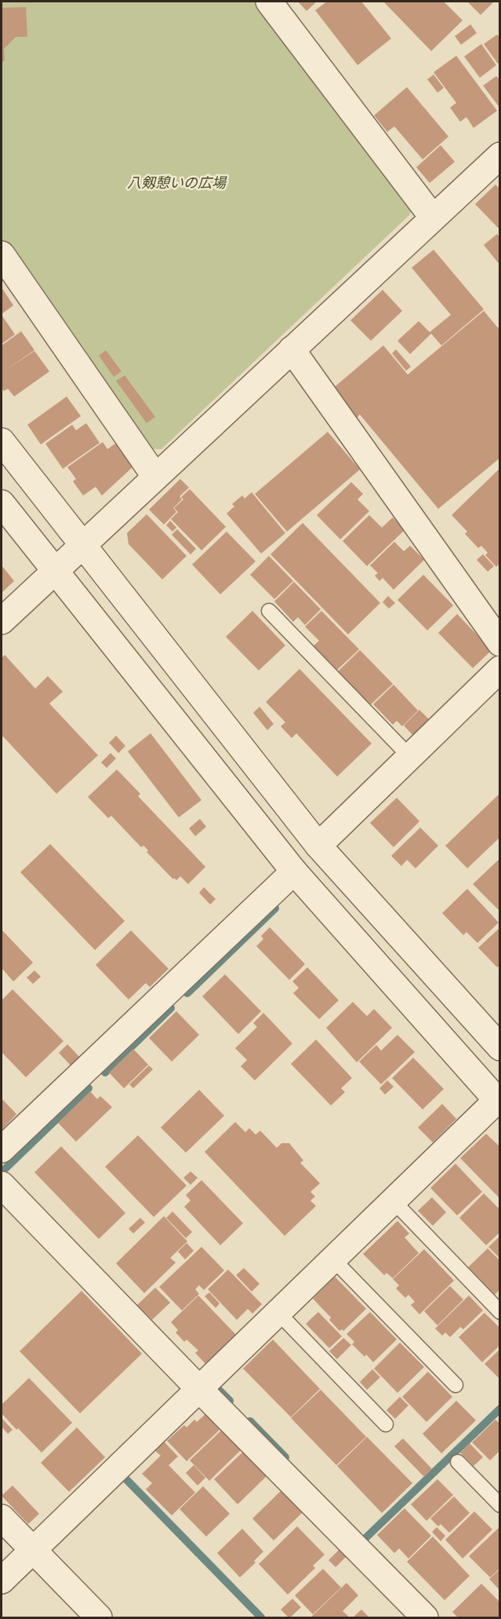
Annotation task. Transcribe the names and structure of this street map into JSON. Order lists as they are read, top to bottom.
{
  "parks": ["八剱憩いの広場"]
}
